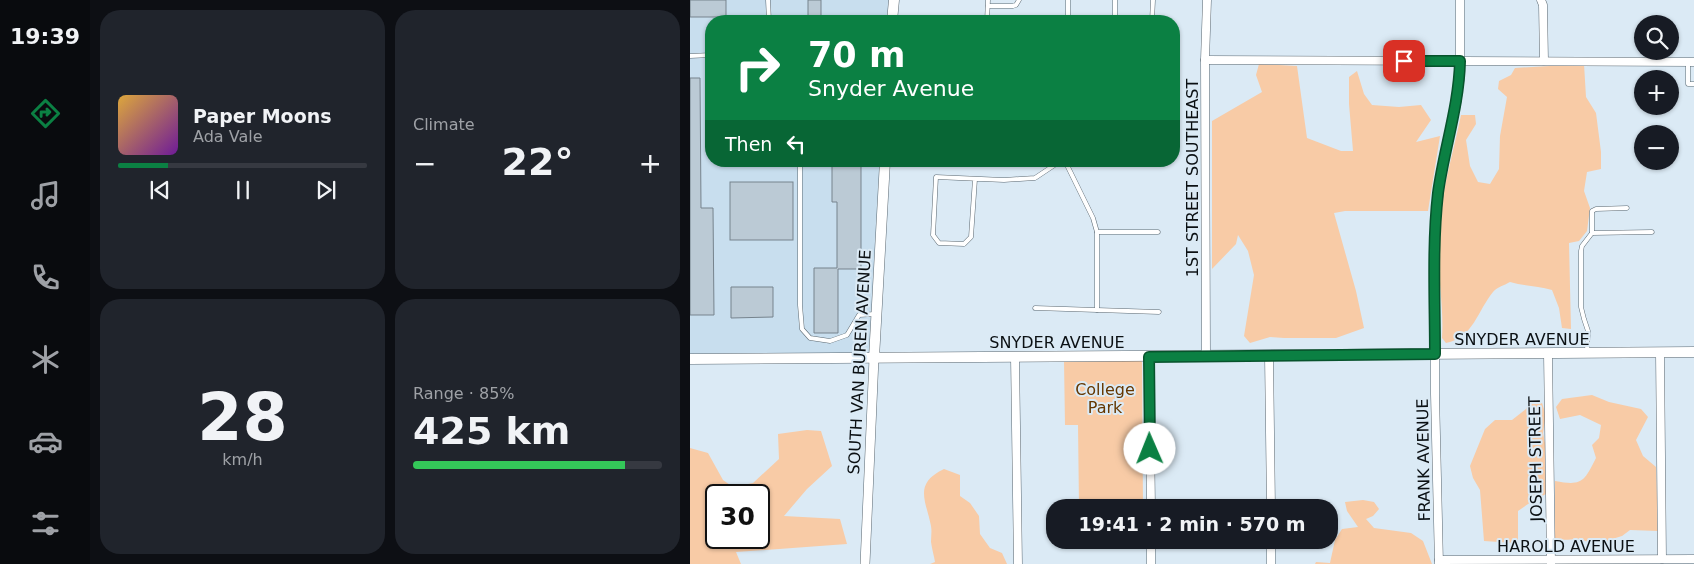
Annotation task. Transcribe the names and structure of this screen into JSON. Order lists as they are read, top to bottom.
{
  "streets": {
    "main road": ["SNYDER AVENUE", "SOUTH VAN BUREN AVENUE"],
    "street": [
      "1ST STREET SOUTHEAST",
      "JOSEPH STREET",
      "FRANK AVENUE",
      "HAROLD AVENUE"
    ]
  },
  "crossings": [
    ["1ST STREET SOUTHEAST", "SNYDER AVENUE"],
    ["SNYDER AVENUE", "SOUTH VAN BUREN AVENUE"],
    ["SNYDER AVENUE", "JOSEPH STREET"],
    ["SNYDER AVENUE", "FRANK AVENUE"],
    ["JOSEPH STREET", "HAROLD AVENUE"],
    ["FRANK AVENUE", "HAROLD AVENUE"]
  ],
  "parks": ["College Park"],
  "page": {
    "tabs": "19:39",
    "tile": [
      "Climate",
      ["28", "km/h"],
      ["Range · 85%", "425 km"]
    ],
    "map_buttons": ["+", "−"],
    "turn": ["70 m", "Snyder Avenue"],
    "song": ["Paper Moons", "Ada Vale"],
    "then": "Then",
    "heat": ["−", "22°", "+"],
    "limit": "30",
    "trip": "19:41 · 2 min · 570 m"
  }
}
